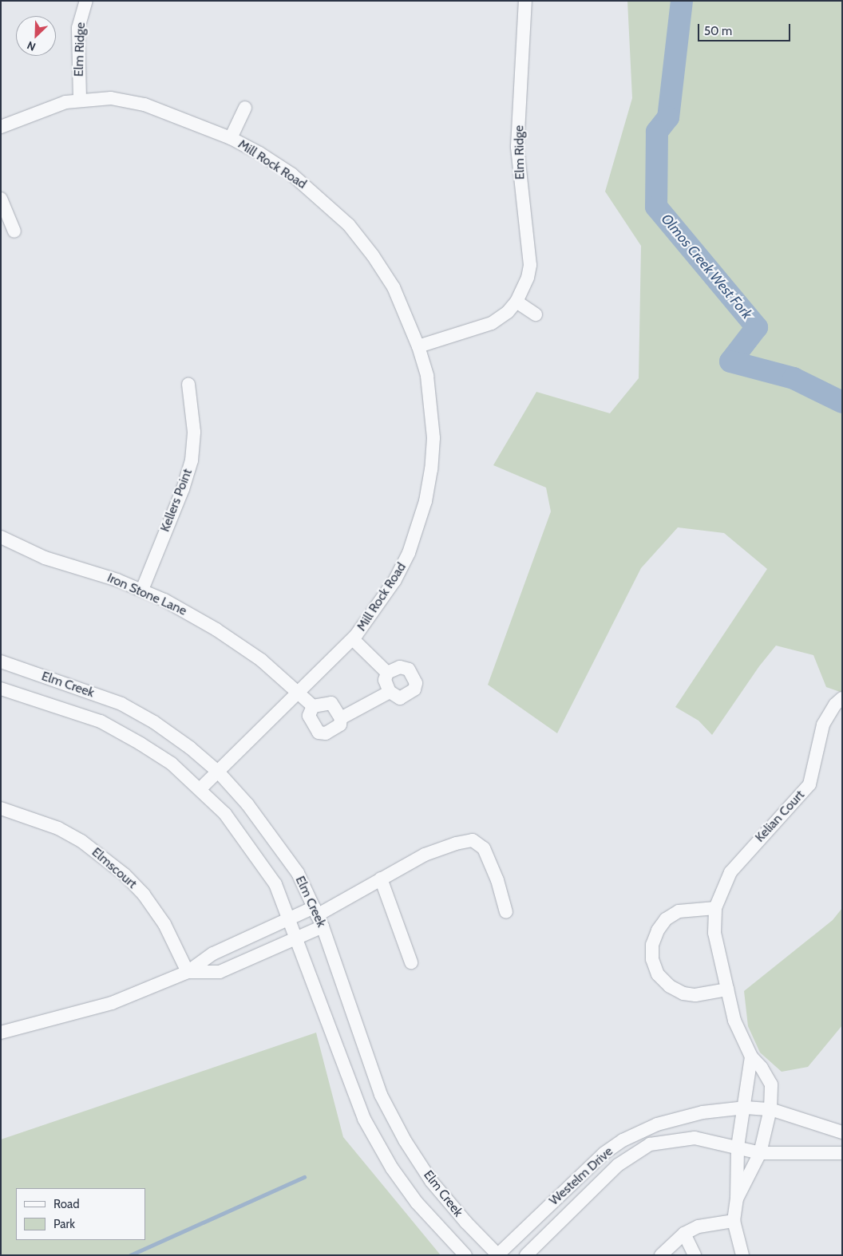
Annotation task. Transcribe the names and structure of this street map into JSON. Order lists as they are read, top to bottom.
{
  "streets": {
    "street": [
      "Elm Ridge",
      "Mill Rock Road",
      "Kellers Point",
      "Iron Stone Lane",
      "Elm Creek",
      "Kelian Court",
      "Elmscourt",
      "Westelm Drive"
    ]
  },
  "crossings": [
    ["Elm Ridge", "Mill Rock Road"],
    ["Mill Rock Road", "Iron Stone Lane"],
    ["Mill Rock Road", "Elm Creek"],
    ["Kellers Point", "Iron Stone Lane"],
    ["Elm Creek", "Westelm Drive"],
    ["Kelian Court", "Westelm Drive"]
  ],
  "water": ["Olmos Creek West Fork"],
  "legend": ["Road", "Park"],
  "scale_bar": "50 m",
  "north": "bottom left"
}
